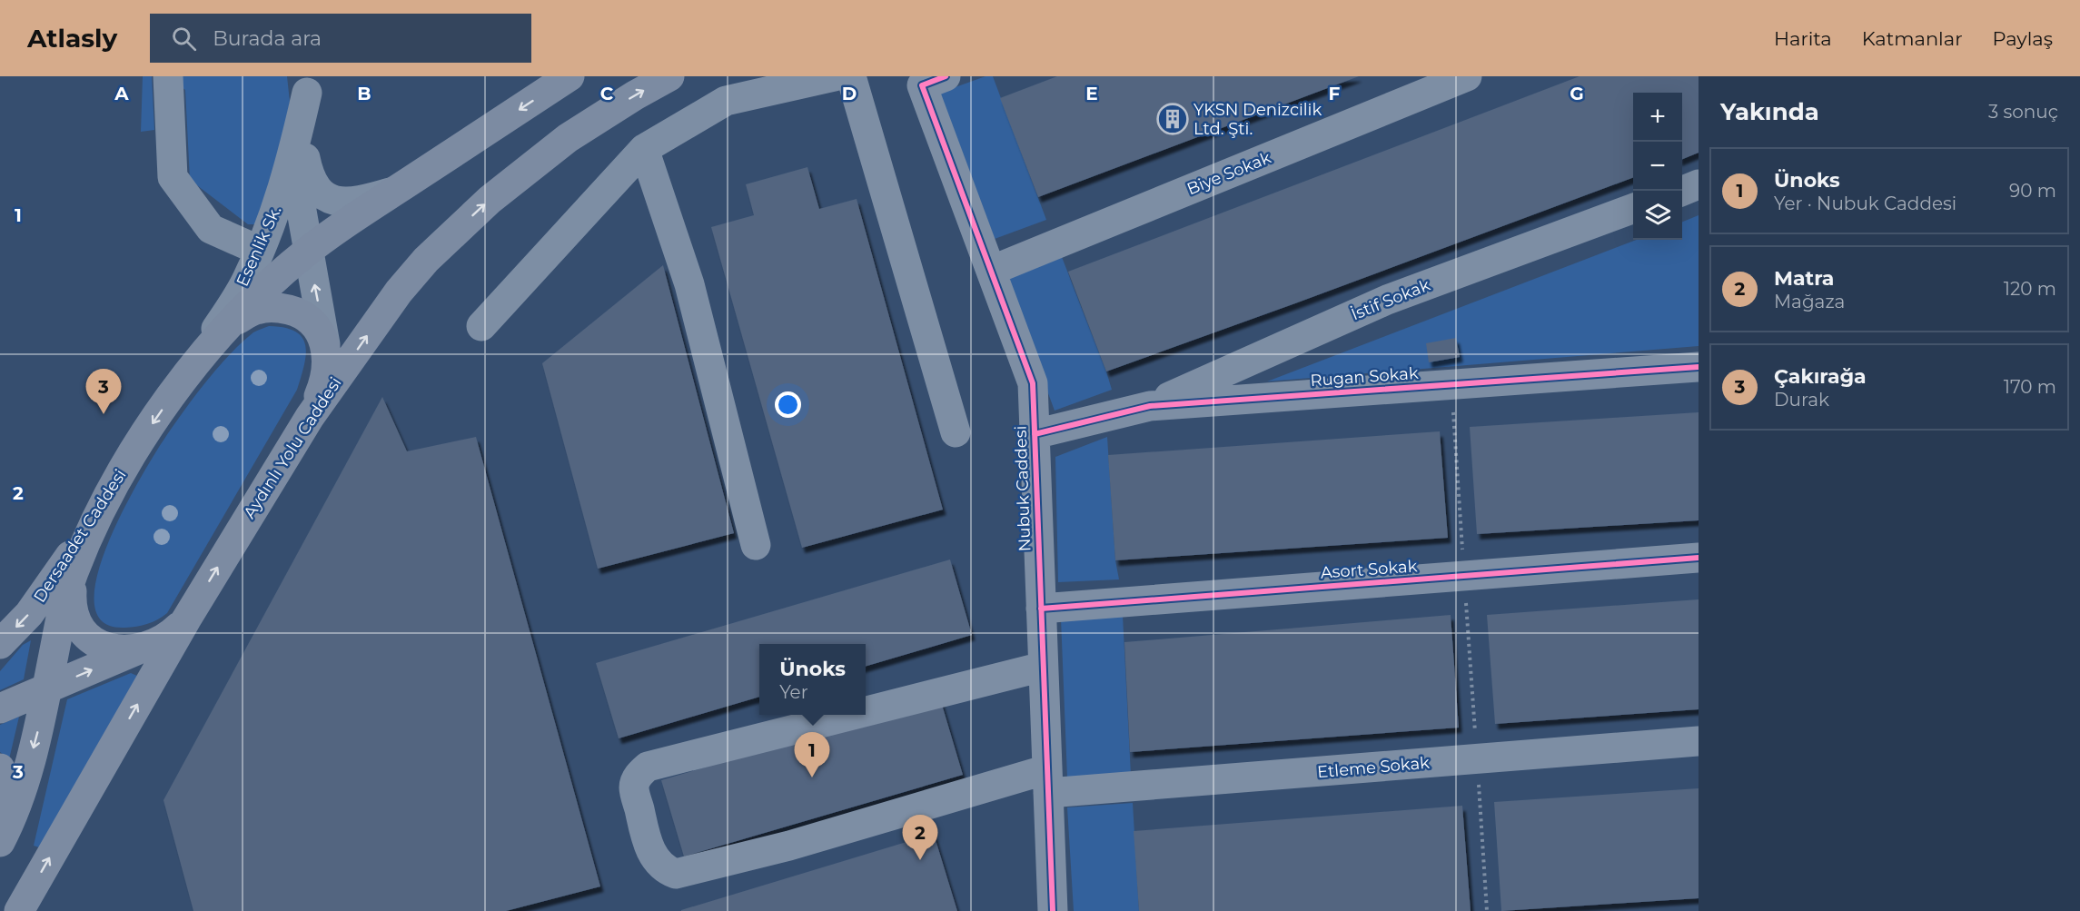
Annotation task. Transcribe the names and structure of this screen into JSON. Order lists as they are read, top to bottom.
{
  "streets": {
    "main road": ["Aydınlı Yolu Caddesi", "Dersaadet Caddesi"],
    "street": [
      "Biye Sokak",
      "Esenlik Sk.",
      "İstif Sokak",
      "Rugan Sokak",
      "Nubuk Caddesi",
      "Asort Sokak",
      "Etleme Sokak"
    ]
  },
  "crossings": [
    ["Biye Sokak", "Nubuk Caddesi"],
    ["İstif Sokak", "Rugan Sokak"],
    ["Rugan Sokak", "Nubuk Caddesi"],
    ["Nubuk Caddesi", "Asort Sokak"],
    ["Nubuk Caddesi", "Etleme Sokak"]
  ],
  "places": {
    "building": ["YKSN Denizcilik Ltd. Şti."]
  },
  "page": {
    "header": "Atlasly",
    "search": "Burada ara",
    "nav": ["Harita", "Katmanlar", "Paylaş"],
    "heading": ["Yakında", "3 sonuç"],
    "map_buttons": ["+", "−"],
    "list": [
      {
        "mark": "1",
        "name": "Ünoks",
        "note": "Yer · Nubuk Caddesi",
        "value": "90 m"
      },
      {
        "mark": "2",
        "name": "Matra",
        "note": "Mağaza",
        "value": "120 m"
      },
      {
        "mark": "3",
        "name": "Çakırağa",
        "note": "Durak",
        "value": "170 m"
      }
    ],
    "pins": ["3", "1", "2"],
    "popup": ["Ünoks", "Yer"]
  },
  "grid": {
    "columns": [
      "A",
      "B",
      "C",
      "D",
      "E",
      "F",
      "G"
    ],
    "rows": ["1", "2", "3"]
  }
}
